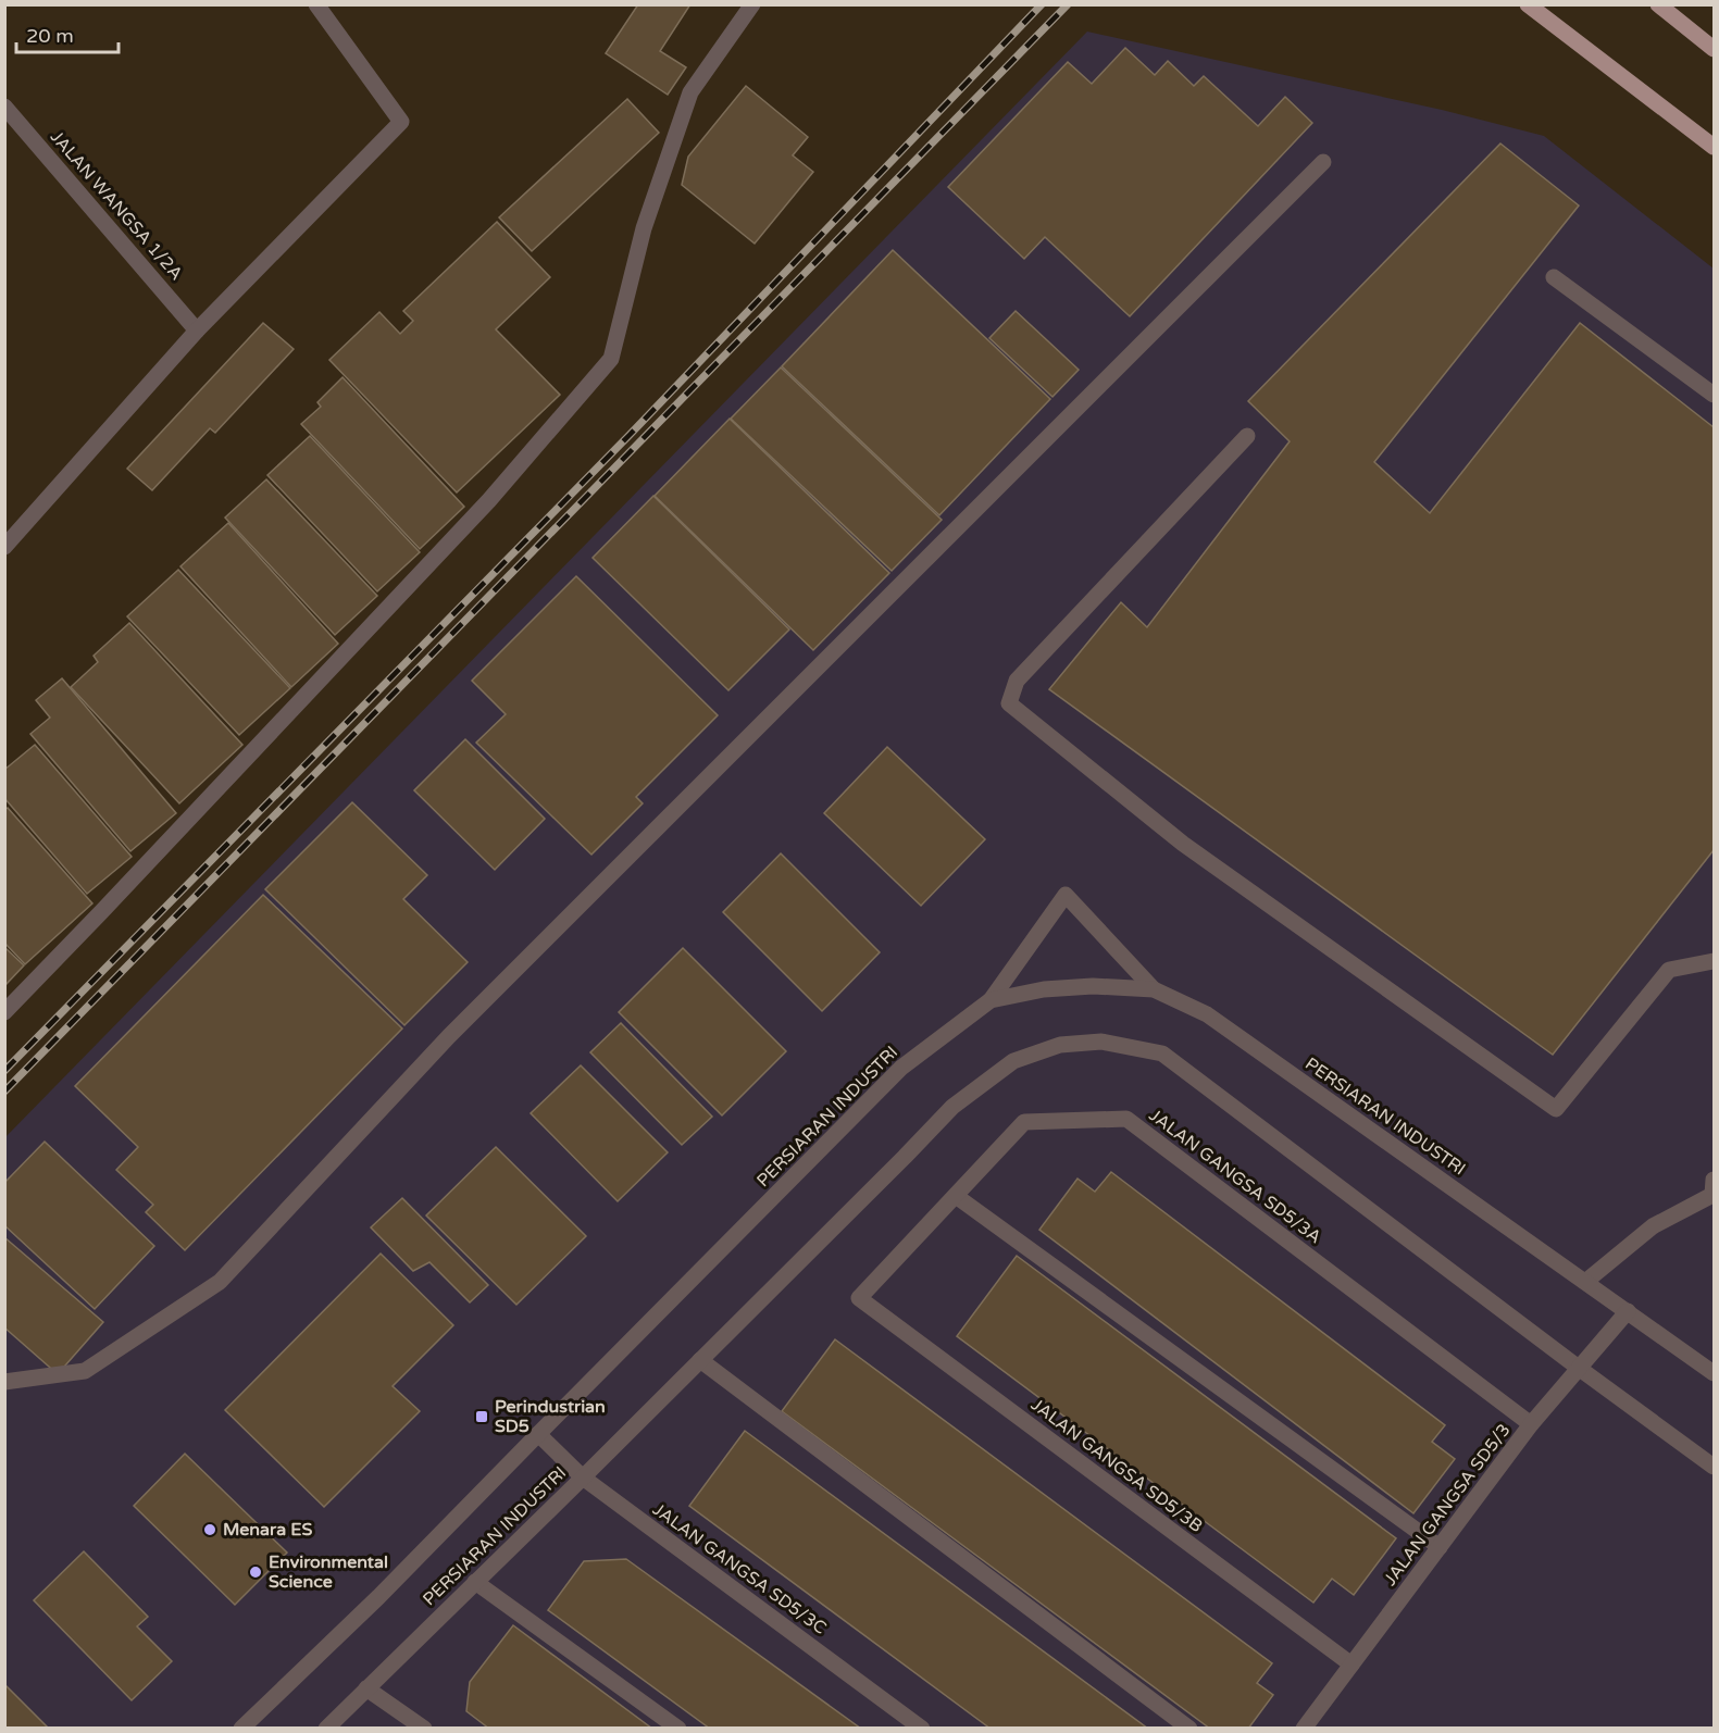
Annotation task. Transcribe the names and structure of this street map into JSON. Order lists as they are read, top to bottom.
{
  "streets": {
    "street": [
      "JALAN WANGSA 1/2A",
      "PERSIARAN INDUSTRI",
      "JALAN GANGSA SD5/3A",
      "JALAN GANGSA SD5/3B",
      "JALAN GANGSA SD5/3",
      "JALAN GANGSA SD5/3C"
    ]
  },
  "crossings": [
    ["PERSIARAN INDUSTRI", "JALAN GANGSA SD5/3"],
    ["PERSIARAN INDUSTRI", "JALAN GANGSA SD5/3C"],
    ["JALAN GANGSA SD5/3A", "JALAN GANGSA SD5/3B"],
    ["JALAN GANGSA SD5/3A", "JALAN GANGSA SD5/3"],
    ["JALAN GANGSA SD5/3B", "JALAN GANGSA SD5/3"]
  ],
  "places": {
    "transit": ["Perindustrian SD5"],
    "other": ["Menara ES", "Environmental Science"]
  },
  "scale_bar": "20 m"
}
